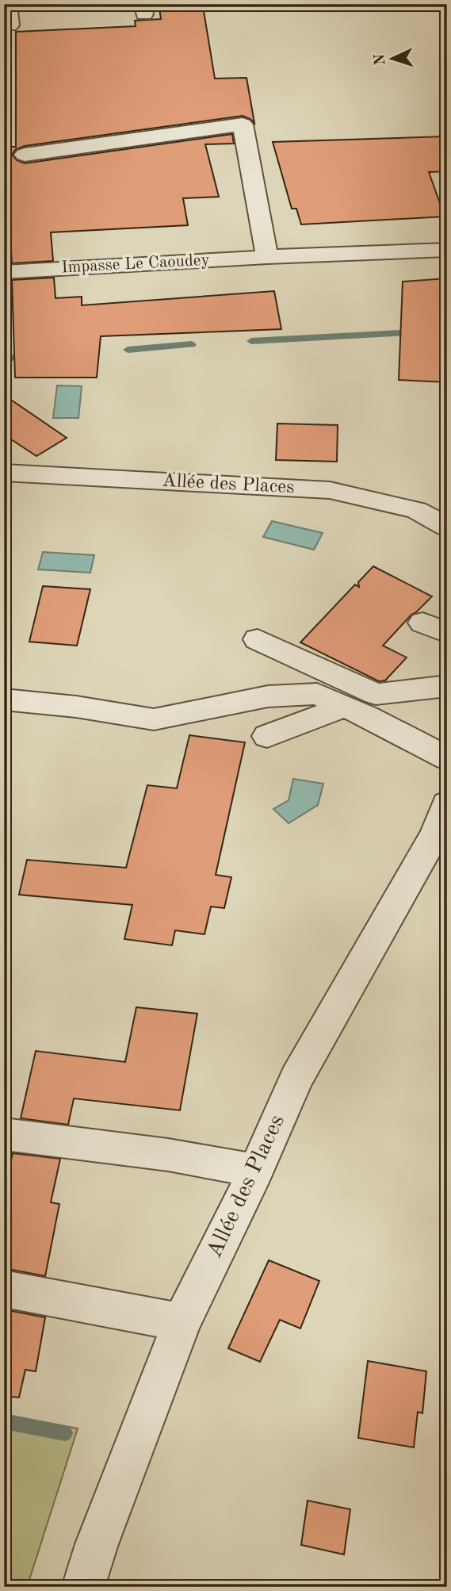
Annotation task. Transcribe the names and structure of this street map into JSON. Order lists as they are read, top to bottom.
{
  "streets": {
    "street": ["Impasse Le Caoudey", "Allée des Places"]
  },
  "north": "left"
}
